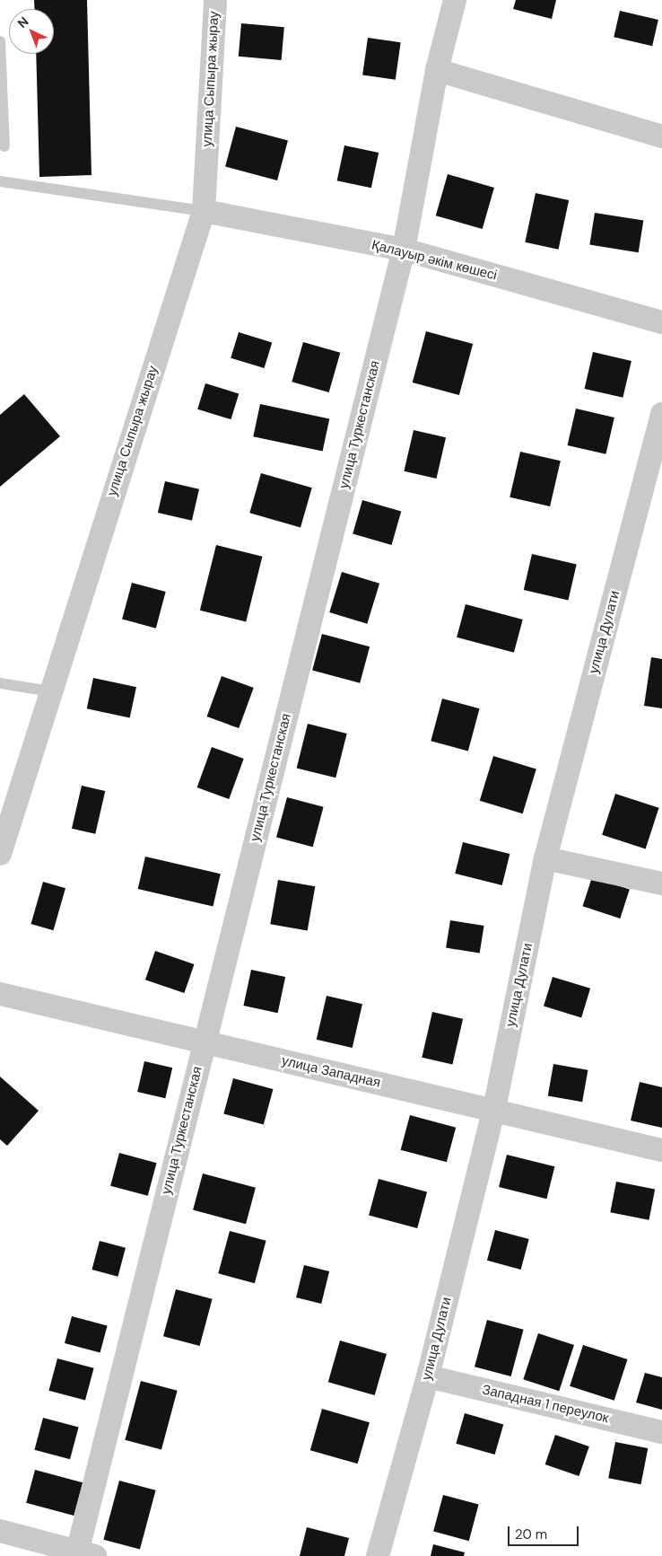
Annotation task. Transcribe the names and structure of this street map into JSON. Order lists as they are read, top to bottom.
{
  "streets": {
    "street": [
      "улица Сыпыра жырау",
      "Қалауыр әкім көшесі",
      "улица Туркестанская",
      "улица Дулати",
      "улица Западная",
      "Западная 1 переулок"
    ]
  },
  "crossings": [
    ["улица Сыпыра жырау", "Қалауыр әкім көшесі"],
    ["Қалауыр әкім көшесі", "улица Туркестанская"],
    ["улица Туркестанская", "улица Западная"],
    ["улица Дулати", "улица Западная"],
    ["улица Дулати", "Западная 1 переулок"]
  ],
  "scale_bar": "20 m",
  "north": "top left"
}
